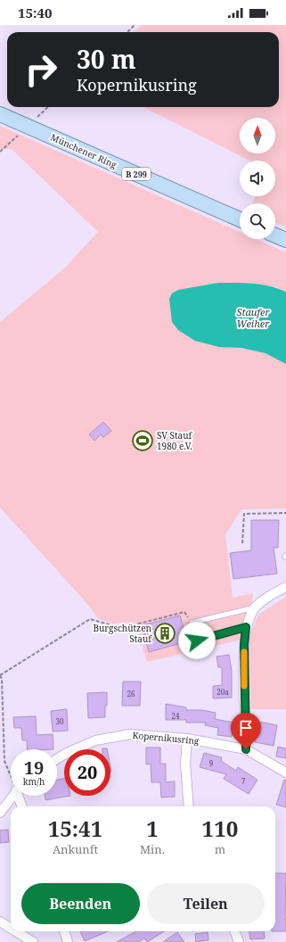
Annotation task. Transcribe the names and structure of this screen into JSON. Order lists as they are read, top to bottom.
{
  "streets": {
    "main road": ["Münchener Ring", "B 299"],
    "street": ["Kopernikusring"]
  },
  "water": ["Staufer Weiher"],
  "places": {
    "sports": ["SV Stauf 1980 e.V."],
    "building": ["Burgschützen Stauf"]
  },
  "house_numbers": [
    "20a",
    "26",
    "24",
    "30",
    "9",
    "7"
  ],
  "north": "top",
  "page": {
    "status": "15:40",
    "turn": ["30 m", "Kopernikusring"],
    "speed": "19 km/h",
    "limit": "20",
    "eta": [
      "15:41",
      "Ankunft",
      "1",
      "Min.",
      "110",
      "m"
    ],
    "buttons": ["Beenden", "Teilen"]
  }
}
